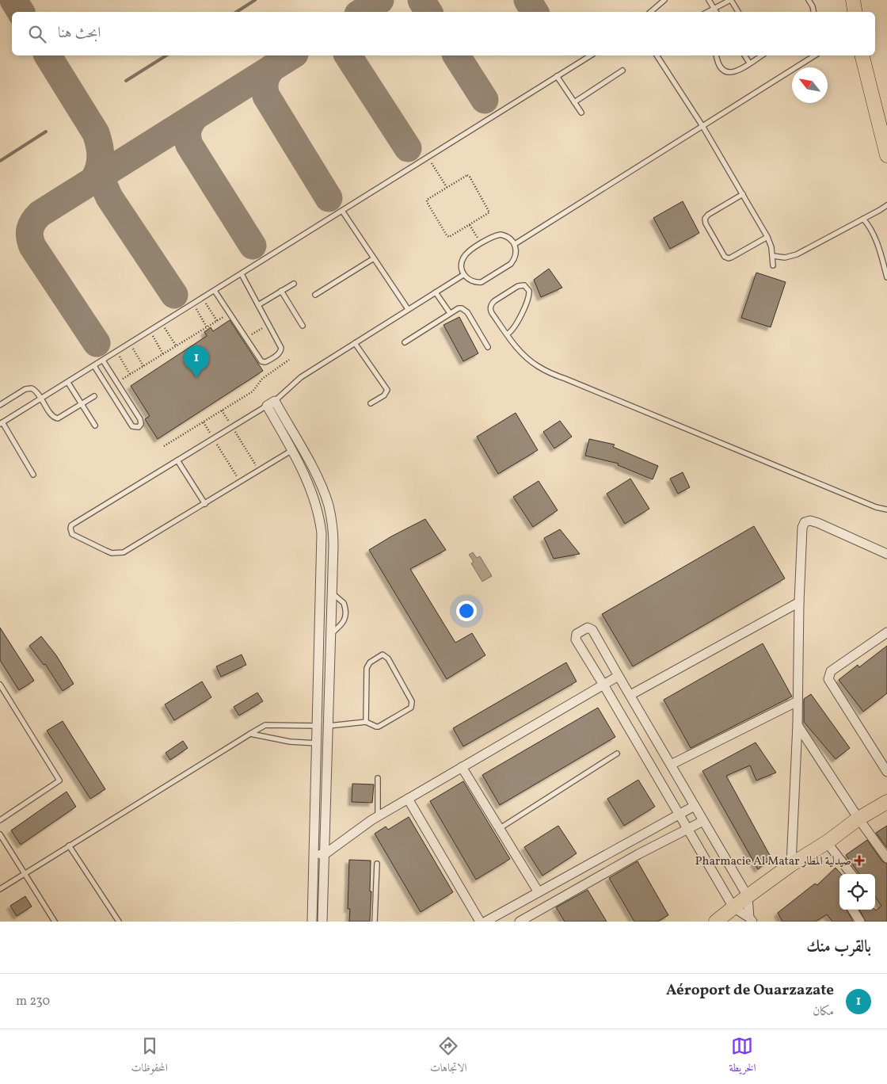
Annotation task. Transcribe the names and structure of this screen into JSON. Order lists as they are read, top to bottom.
{
  "places": {
    "health": ["Pharmacie Al Matar صيدلية المطار"]
  },
  "north": "top left",
  "page": {
    "search": "ابحث هنا",
    "pins": "1",
    "heading": "بالقرب منك",
    "list": [
      {
        "mark": "1",
        "name": "Aéroport de Ouarzazate",
        "note": "مكان",
        "value": "230 m"
      }
    ],
    "nav": ["الخريطة", "الاتجاهات", "المحفوظات"]
  }
}
